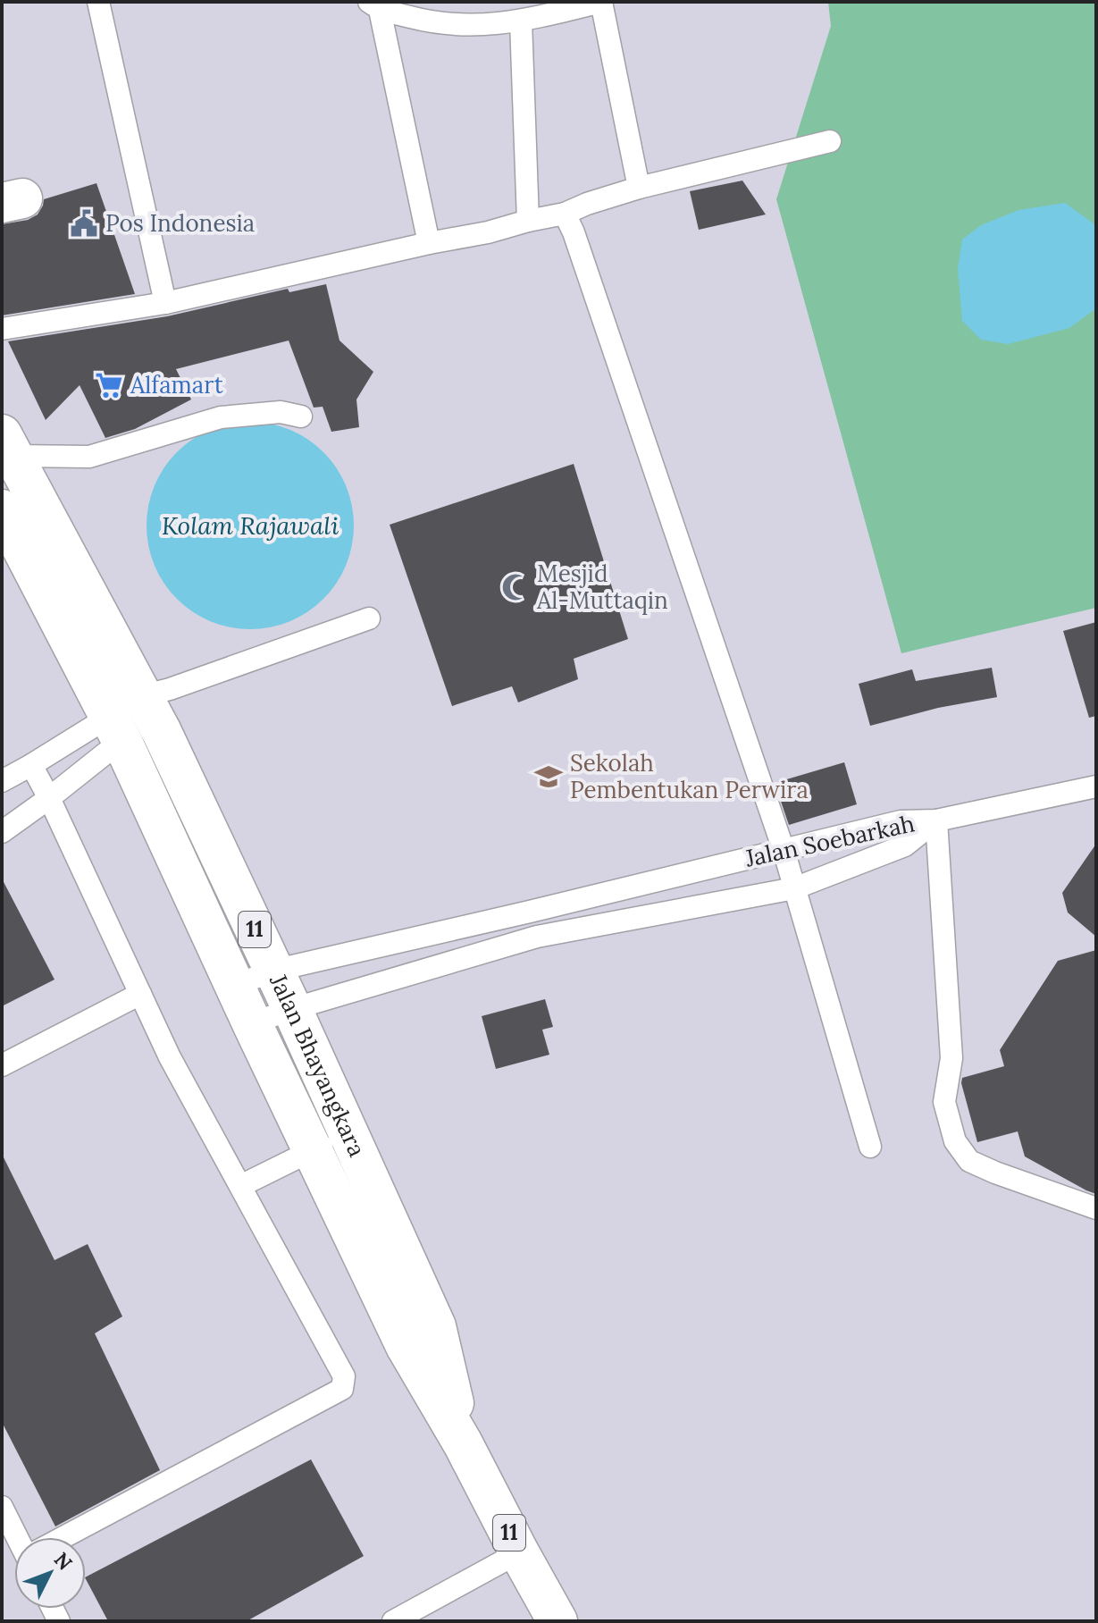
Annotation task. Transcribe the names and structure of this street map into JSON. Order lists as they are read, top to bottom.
{
  "streets": {
    "highway": ["11", "Jalan Bhayangkara"],
    "lane": ["Jalan Soebarkah"]
  },
  "crossings": [
    ["Jalan Soebarkah", "Jalan Bhayangkara"]
  ],
  "water": ["Kolam Rajawali"],
  "places": {
    "public building": ["Pos Indonesia"],
    "supermarket": ["Alfamart"],
    "mosque": ["Mesjid Al-Muttaqin"],
    "school or university": ["Sekolah Pembentukan Perwira"]
  },
  "north": "top right"
}
